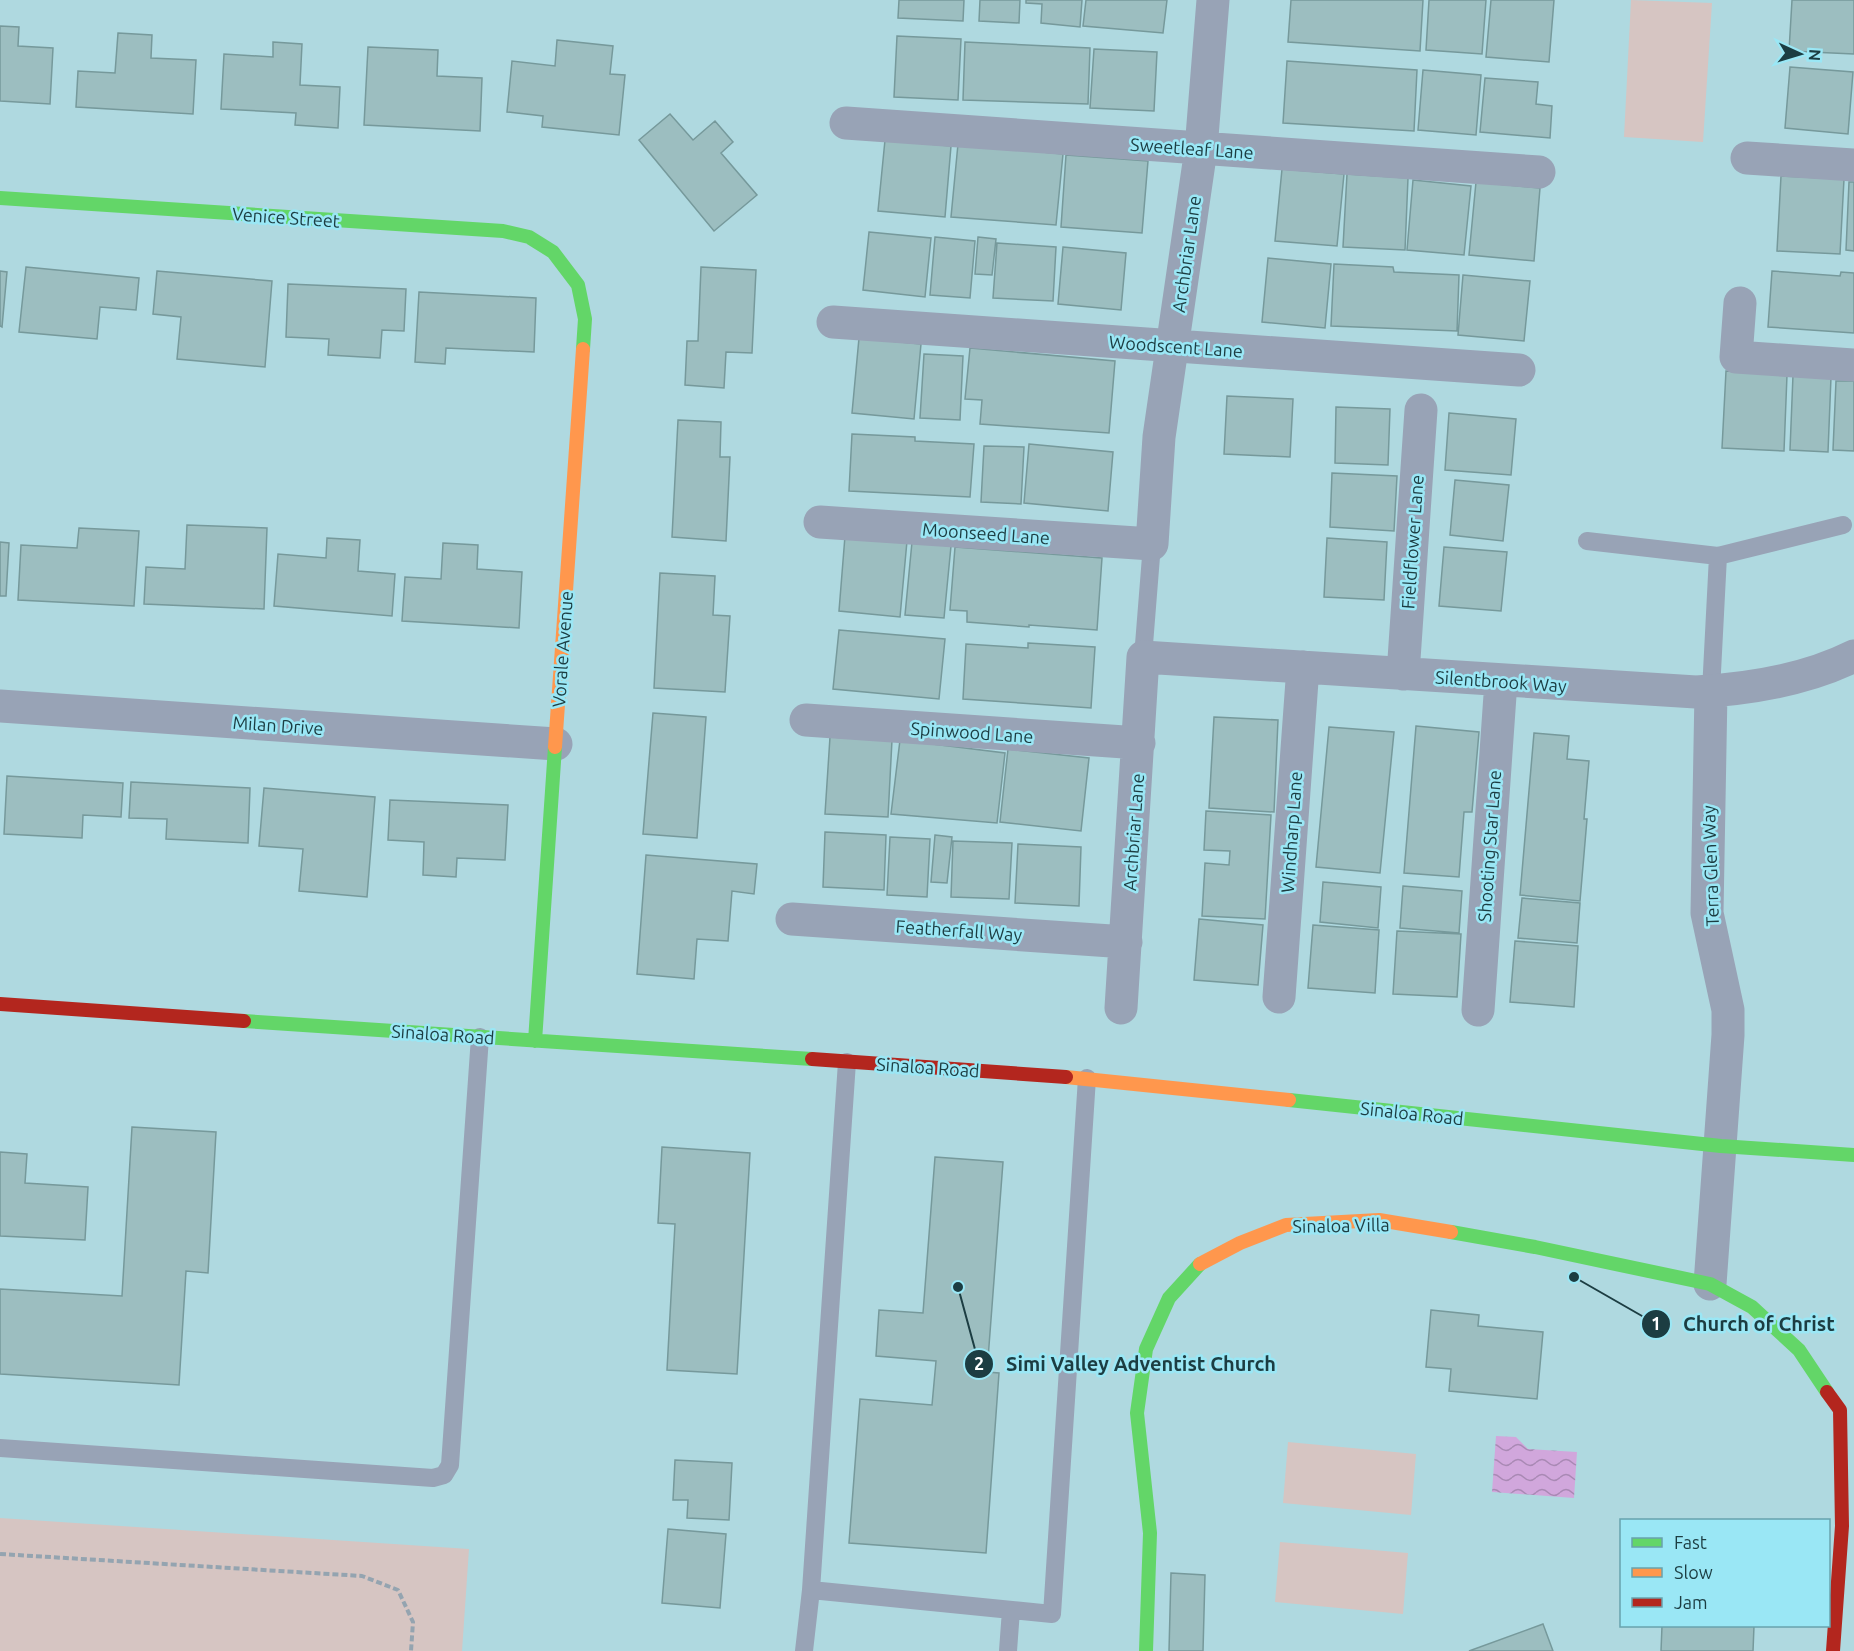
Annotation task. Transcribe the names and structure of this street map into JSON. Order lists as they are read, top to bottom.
{
  "streets": {
    "street": [
      "Sweetleaf Lane",
      "Venice Street",
      "Archbriar Lane",
      "Woodscent Lane",
      "Moonseed Lane",
      "Fieldflower Lane",
      "Vorale Avenue",
      "Silentbrook Way",
      "Milan Drive",
      "Spinwood Lane",
      "Windharp Lane",
      "Shooting Star Lane",
      "Terra Glen Way",
      "Featherfall Way",
      "Sinaloa Road",
      "Sinaloa Villa"
    ]
  },
  "crossings": [
    ["Sweetleaf Lane", "Archbriar Lane"],
    ["Venice Street", "Vorale Avenue"],
    ["Archbriar Lane", "Woodscent Lane"],
    ["Archbriar Lane", "Moonseed Lane"],
    ["Archbriar Lane", "Silentbrook Way"],
    ["Archbriar Lane", "Spinwood Lane"],
    ["Archbriar Lane", "Featherfall Way"],
    ["Fieldflower Lane", "Silentbrook Way"],
    ["Vorale Avenue", "Milan Drive"],
    ["Vorale Avenue", "Sinaloa Road"],
    ["Silentbrook Way", "Windharp Lane"],
    ["Silentbrook Way", "Shooting Star Lane"],
    ["Silentbrook Way", "Terra Glen Way"],
    ["Terra Glen Way", "Sinaloa Road"]
  ],
  "places": ["Church of Christ", "Simi Valley Adventist Church"],
  "legend": ["Fast", "Slow", "Jam"],
  "north": "right"
}
